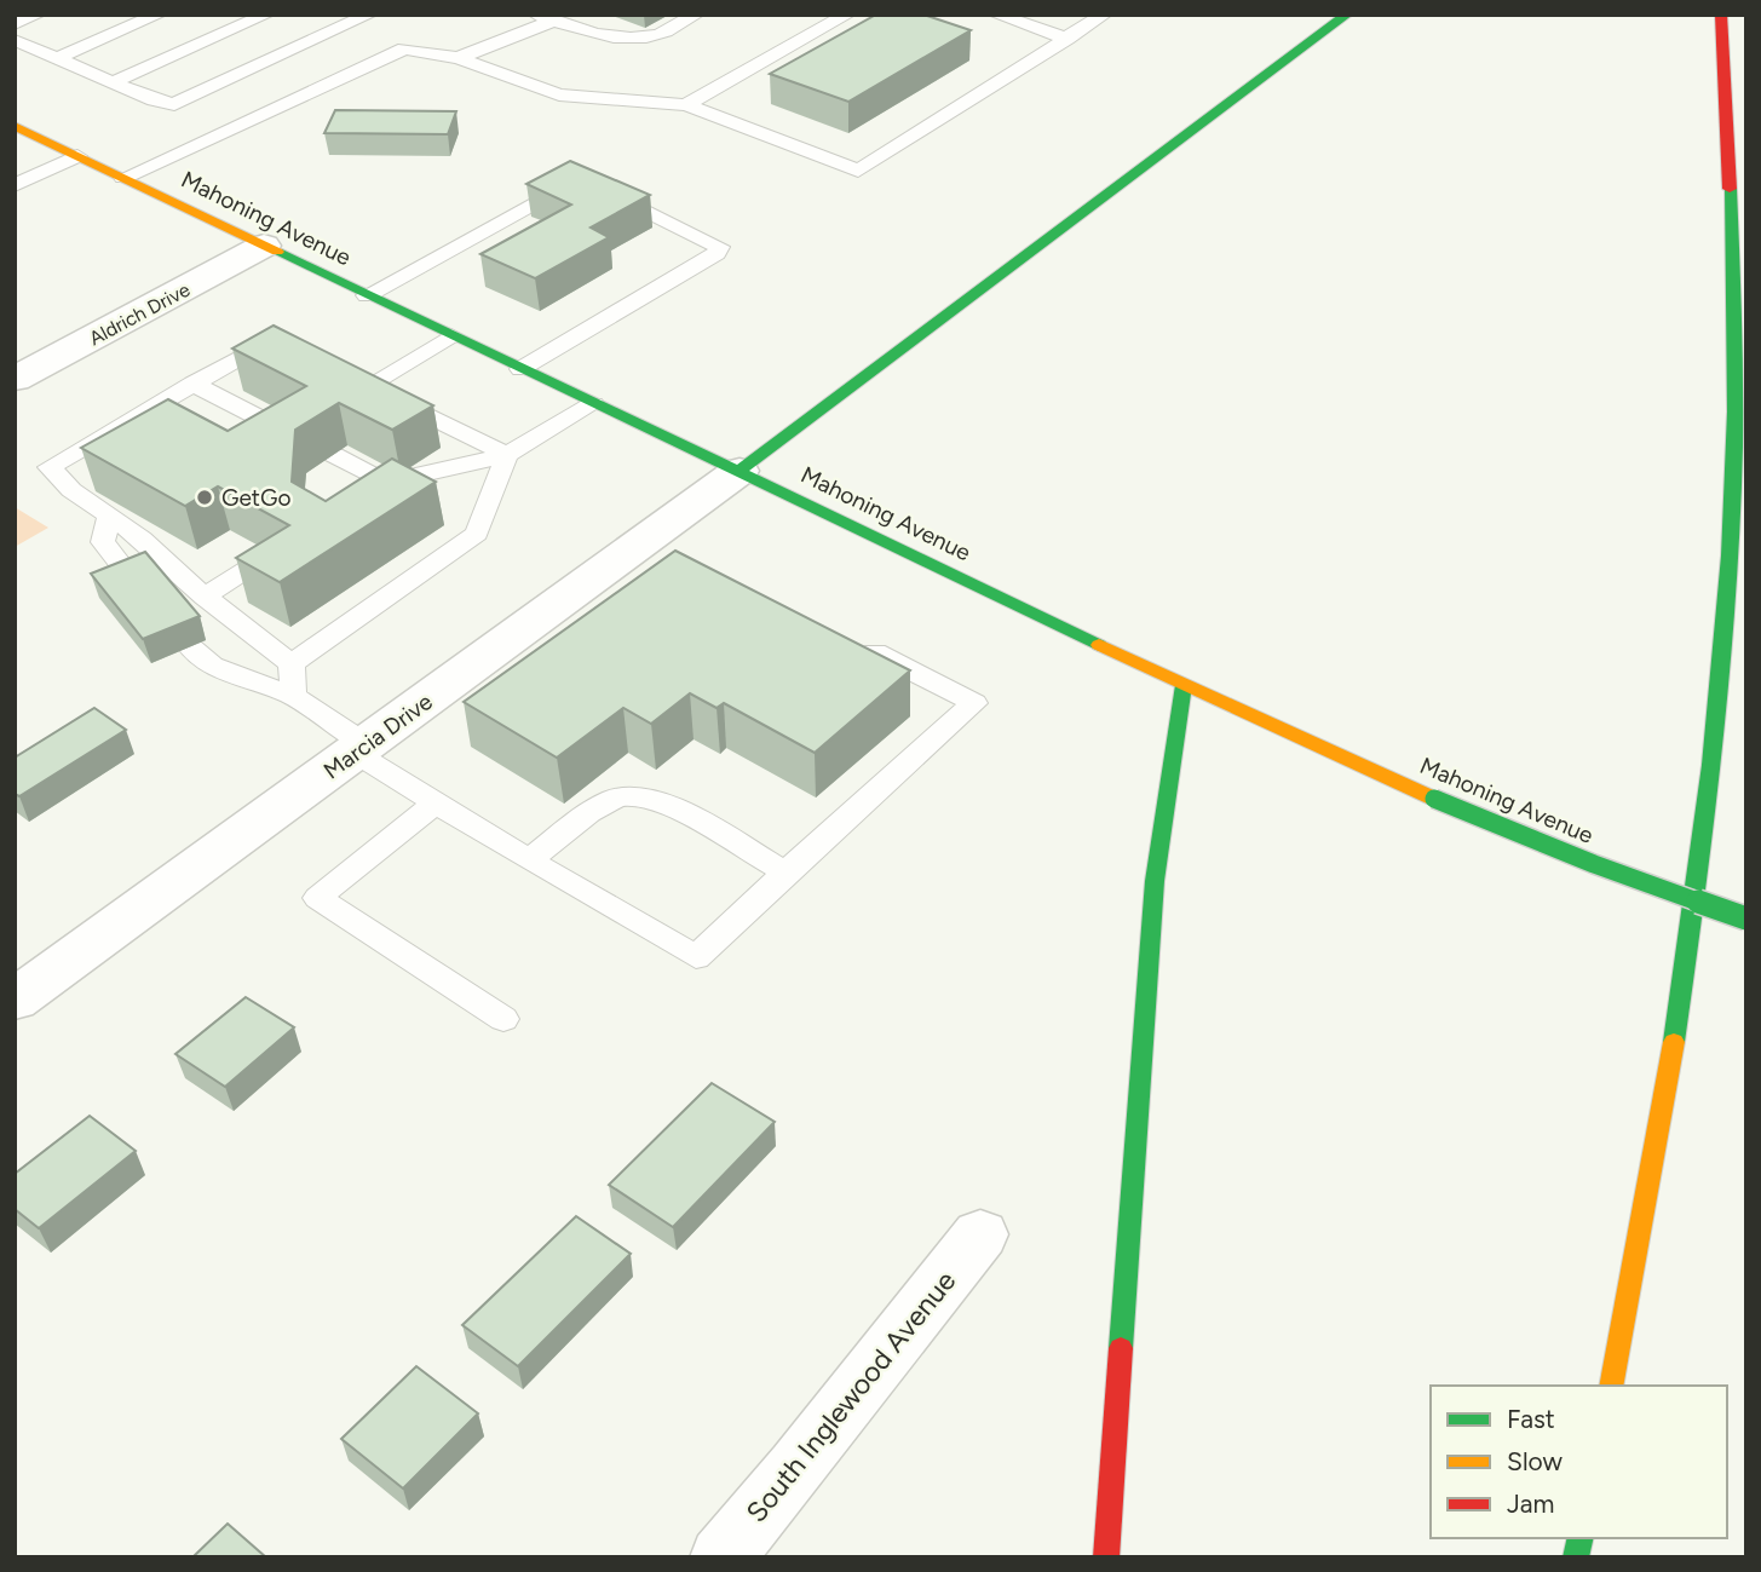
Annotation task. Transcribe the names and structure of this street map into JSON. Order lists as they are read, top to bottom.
{
  "streets": {
    "main road": ["Mahoning Avenue"],
    "street": ["Aldrich Drive", "Marcia Drive", "South Inglewood Avenue"]
  },
  "crossings": [
    ["Mahoning Avenue", "Aldrich Drive"],
    ["Mahoning Avenue", "Marcia Drive"]
  ],
  "places": ["GetGo"],
  "legend": ["Fast", "Slow", "Jam"]
}
